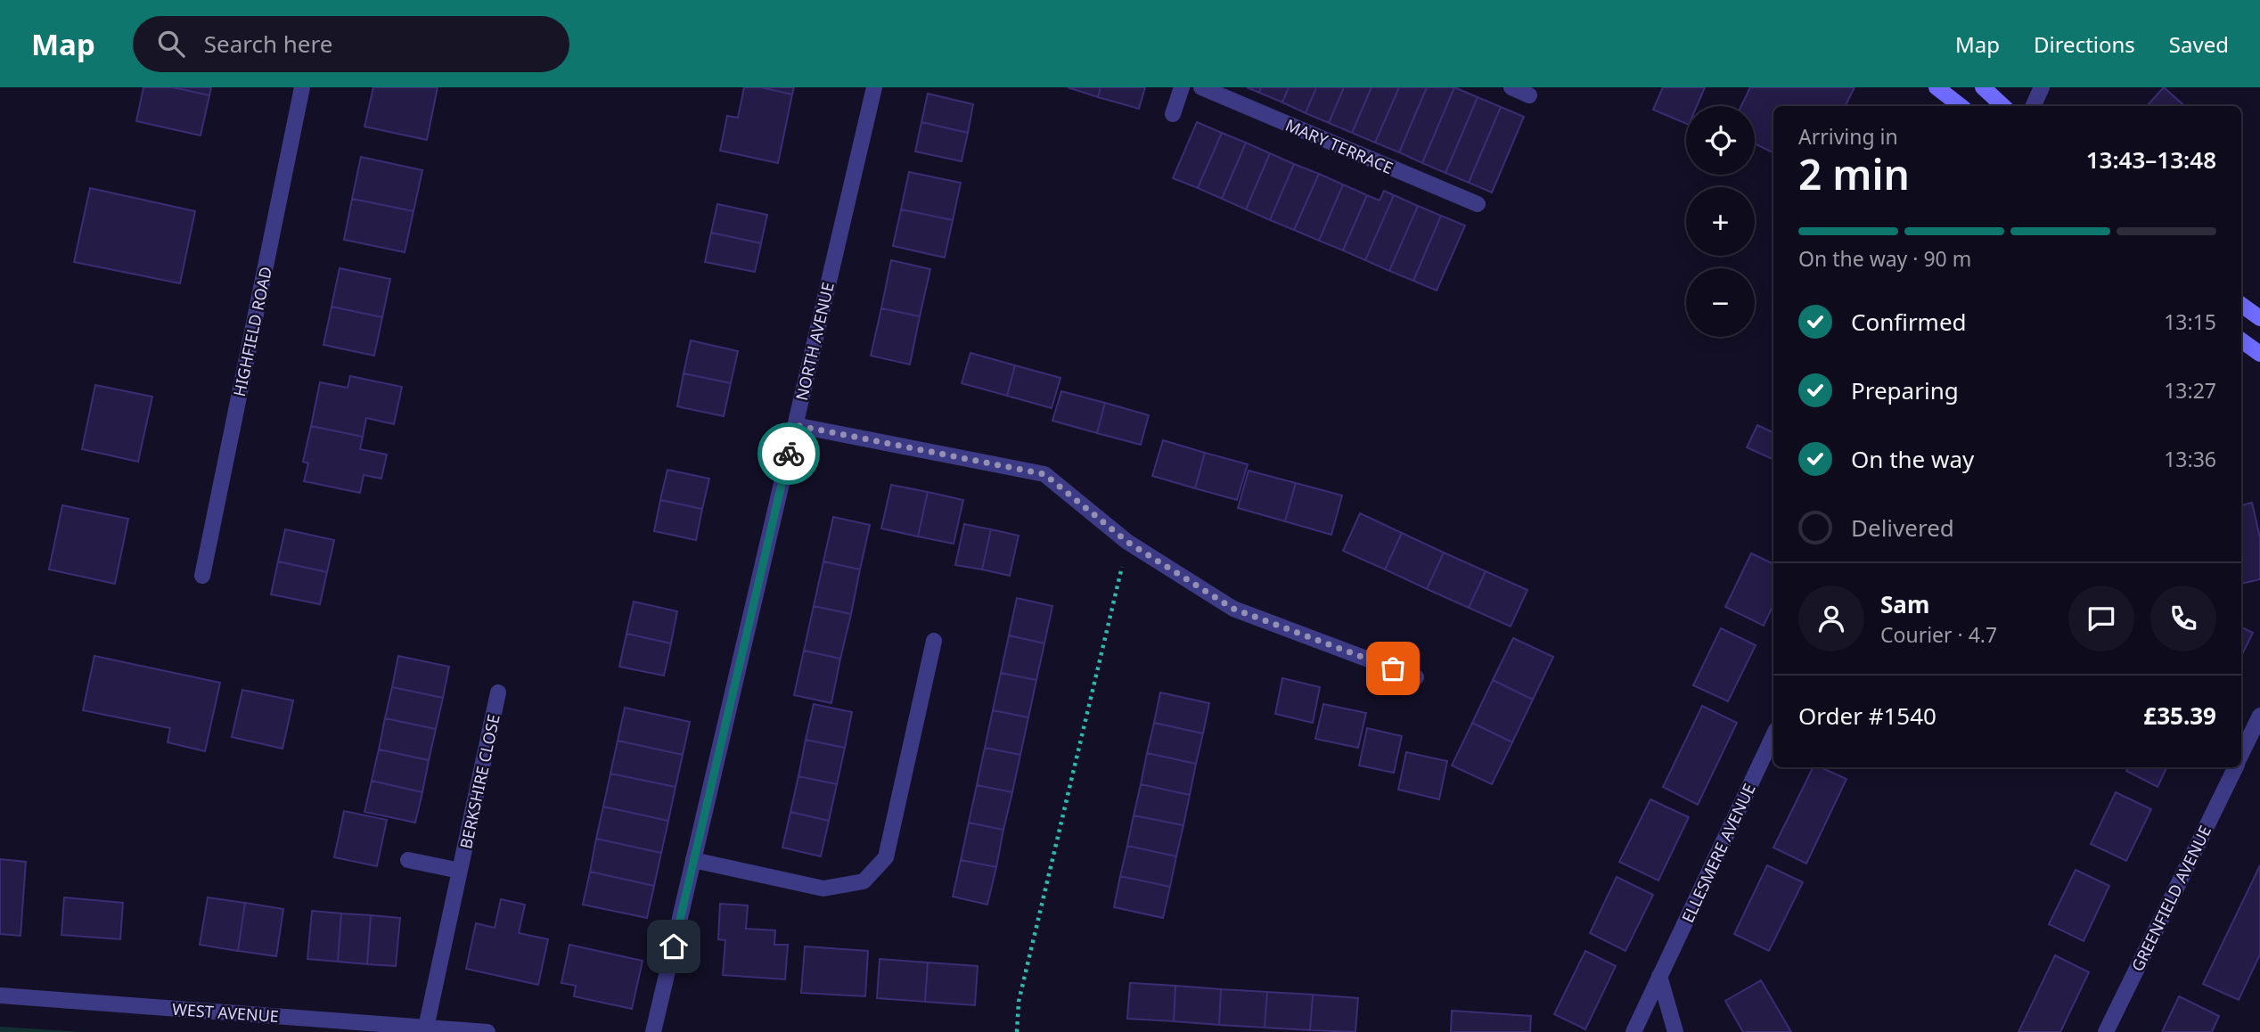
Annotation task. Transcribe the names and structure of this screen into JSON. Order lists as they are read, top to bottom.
{
  "streets": {
    "street": [
      "MARY TERRACE",
      "HIGHFIELD ROAD",
      "NORTH AVENUE",
      "BERKSHIRE CLOSE",
      "ELLESMERE AVENUE",
      "GREENFIELD AVENUE",
      "WEST AVENUE"
    ]
  },
  "crossings": [
    ["BERKSHIRE CLOSE", "WEST AVENUE"]
  ],
  "page": {
    "header": "Map",
    "search": "Search here",
    "nav": ["Map", "Directions", "Saved"],
    "map_buttons": ["+", "−"],
    "heading": ["2 min", "Arriving in", "13:43–13:48"],
    "panel": [
      "Sam",
      "Courier · 4.7",
      "Order #1540",
      "£35.39"
    ],
    "bar": "On the way · 90 m",
    "list": [
      ["Confirmed", "13:15"],
      ["Preparing", "13:27"],
      ["On the way", "13:36"],
      "Delivered"
    ]
  }
}
